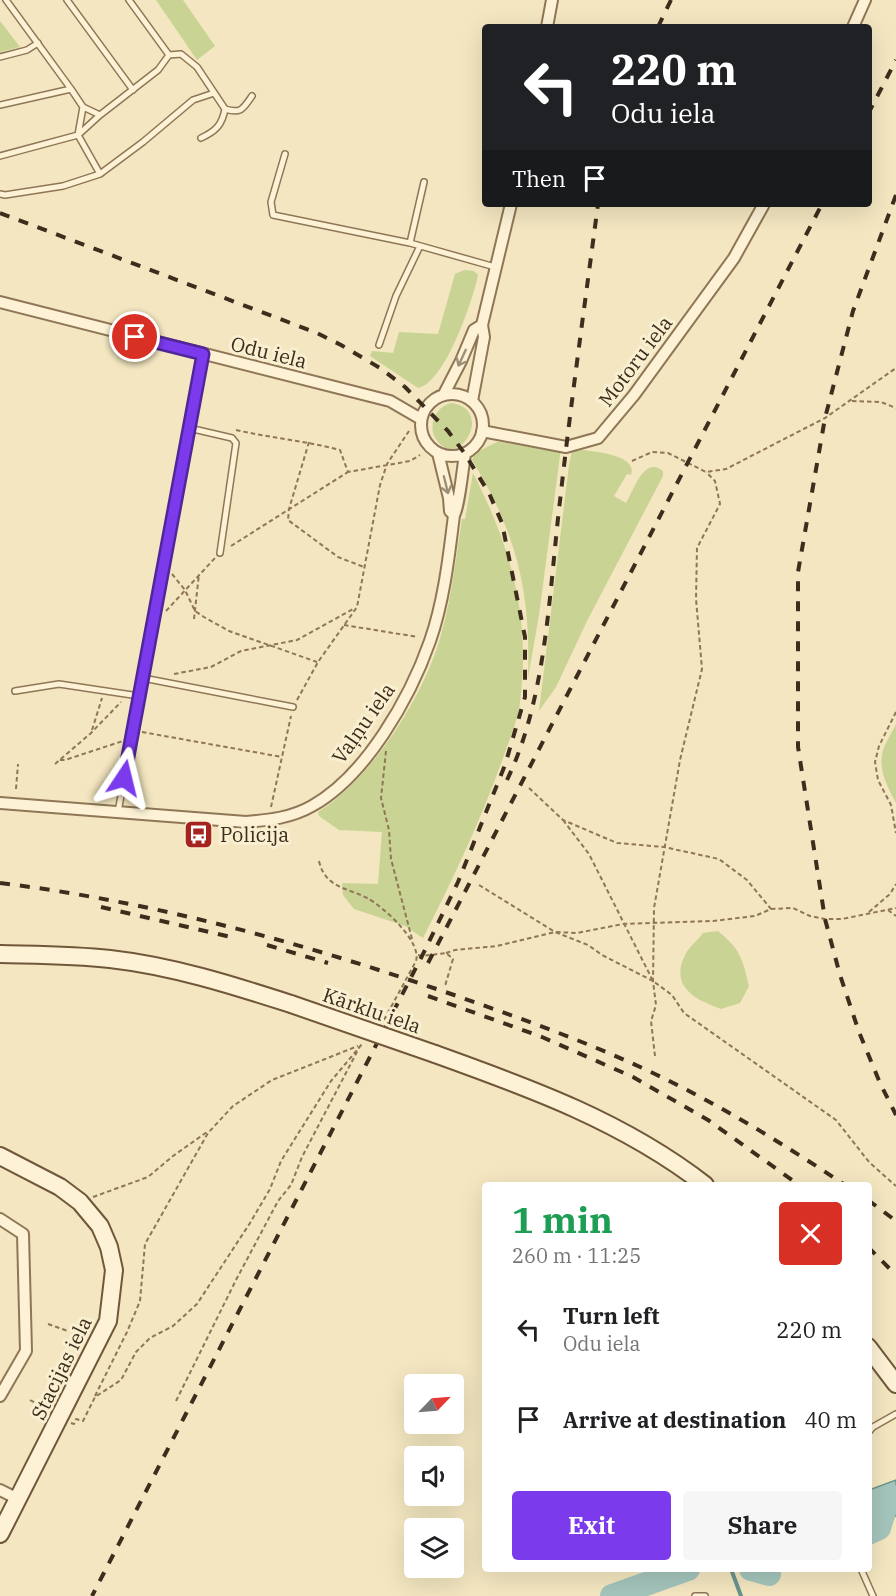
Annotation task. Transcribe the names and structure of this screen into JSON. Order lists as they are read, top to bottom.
{
  "streets": {
    "street": [
      "Odu iela",
      "Motoru iela",
      "Vaļņu iela",
      "Kārklu iela",
      "Stacijas iela"
    ]
  },
  "crossings": [
    ["Odu iela", "Motoru iela"],
    ["Odu iela", "Vaļņu iela"],
    ["Motoru iela", "Vaļņu iela"]
  ],
  "places": {
    "bus stop": ["Policija"]
  },
  "north": "top right",
  "page": {
    "turn": ["220 m", "Odu iela"],
    "then": "Then",
    "heading": ["1 min", "260 m · 11:25"],
    "list": [
      {
        "name": "Turn left",
        "note": "Odu iela",
        "value": "220 m"
      },
      {
        "name": "Arrive at destination",
        "value": "40 m"
      }
    ],
    "buttons": ["Exit", "Share"]
  }
}
